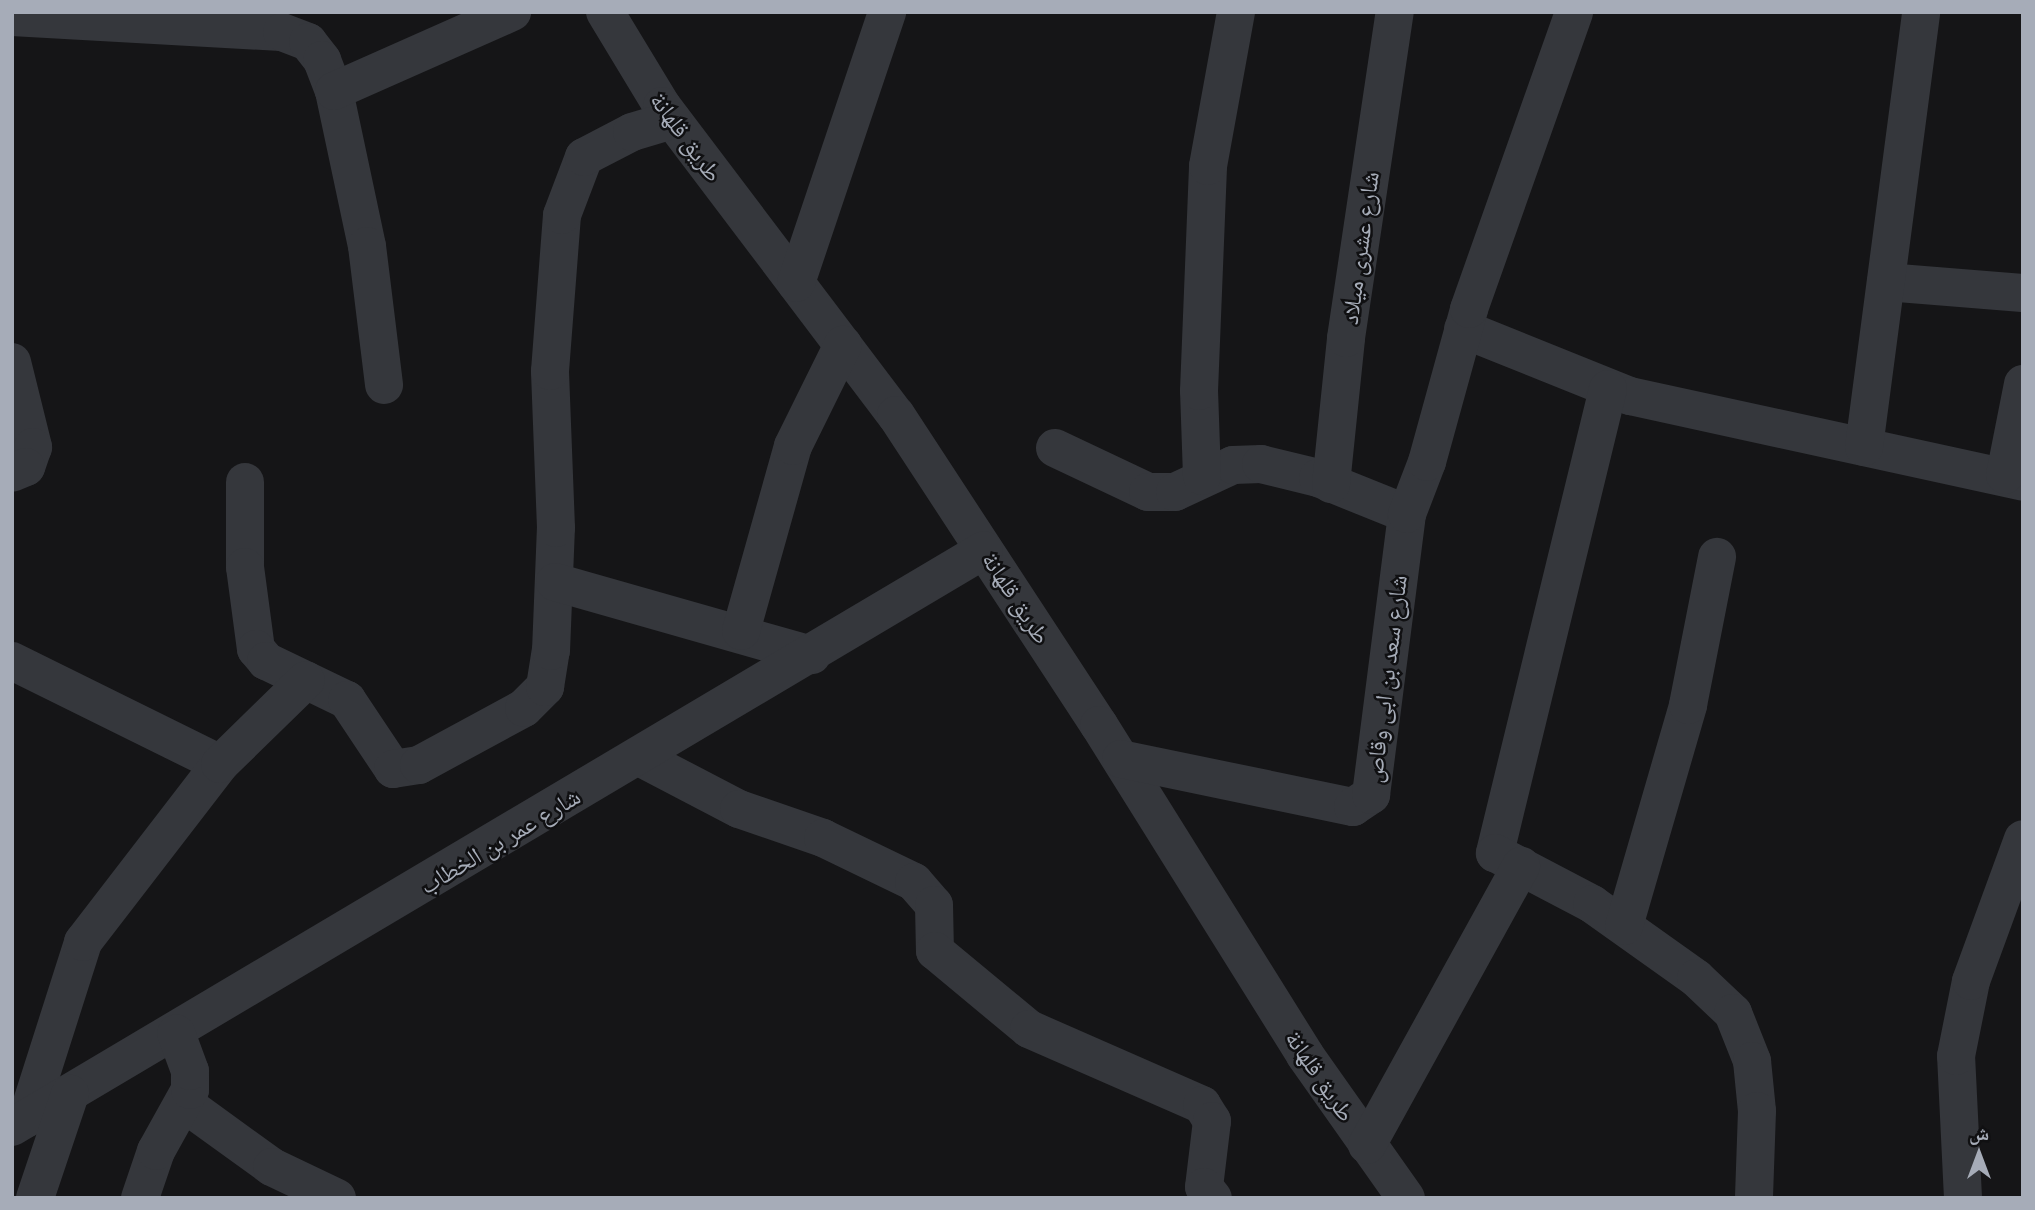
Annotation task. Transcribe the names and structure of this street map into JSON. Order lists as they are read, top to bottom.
{
  "streets": {
    "street": [
      "طريق قلهانة",
      "شارع عشرى ميلاد",
      "شارع سعد بن ابى وقاص",
      "شارع عمر بن الخطاب"
    ]
  },
  "crossings": [
    ["طريق قلهانة", "شارع سعد بن ابى وقاص"],
    ["طريق قلهانة", "شارع عمر بن الخطاب"]
  ],
  "north": "top"
}
